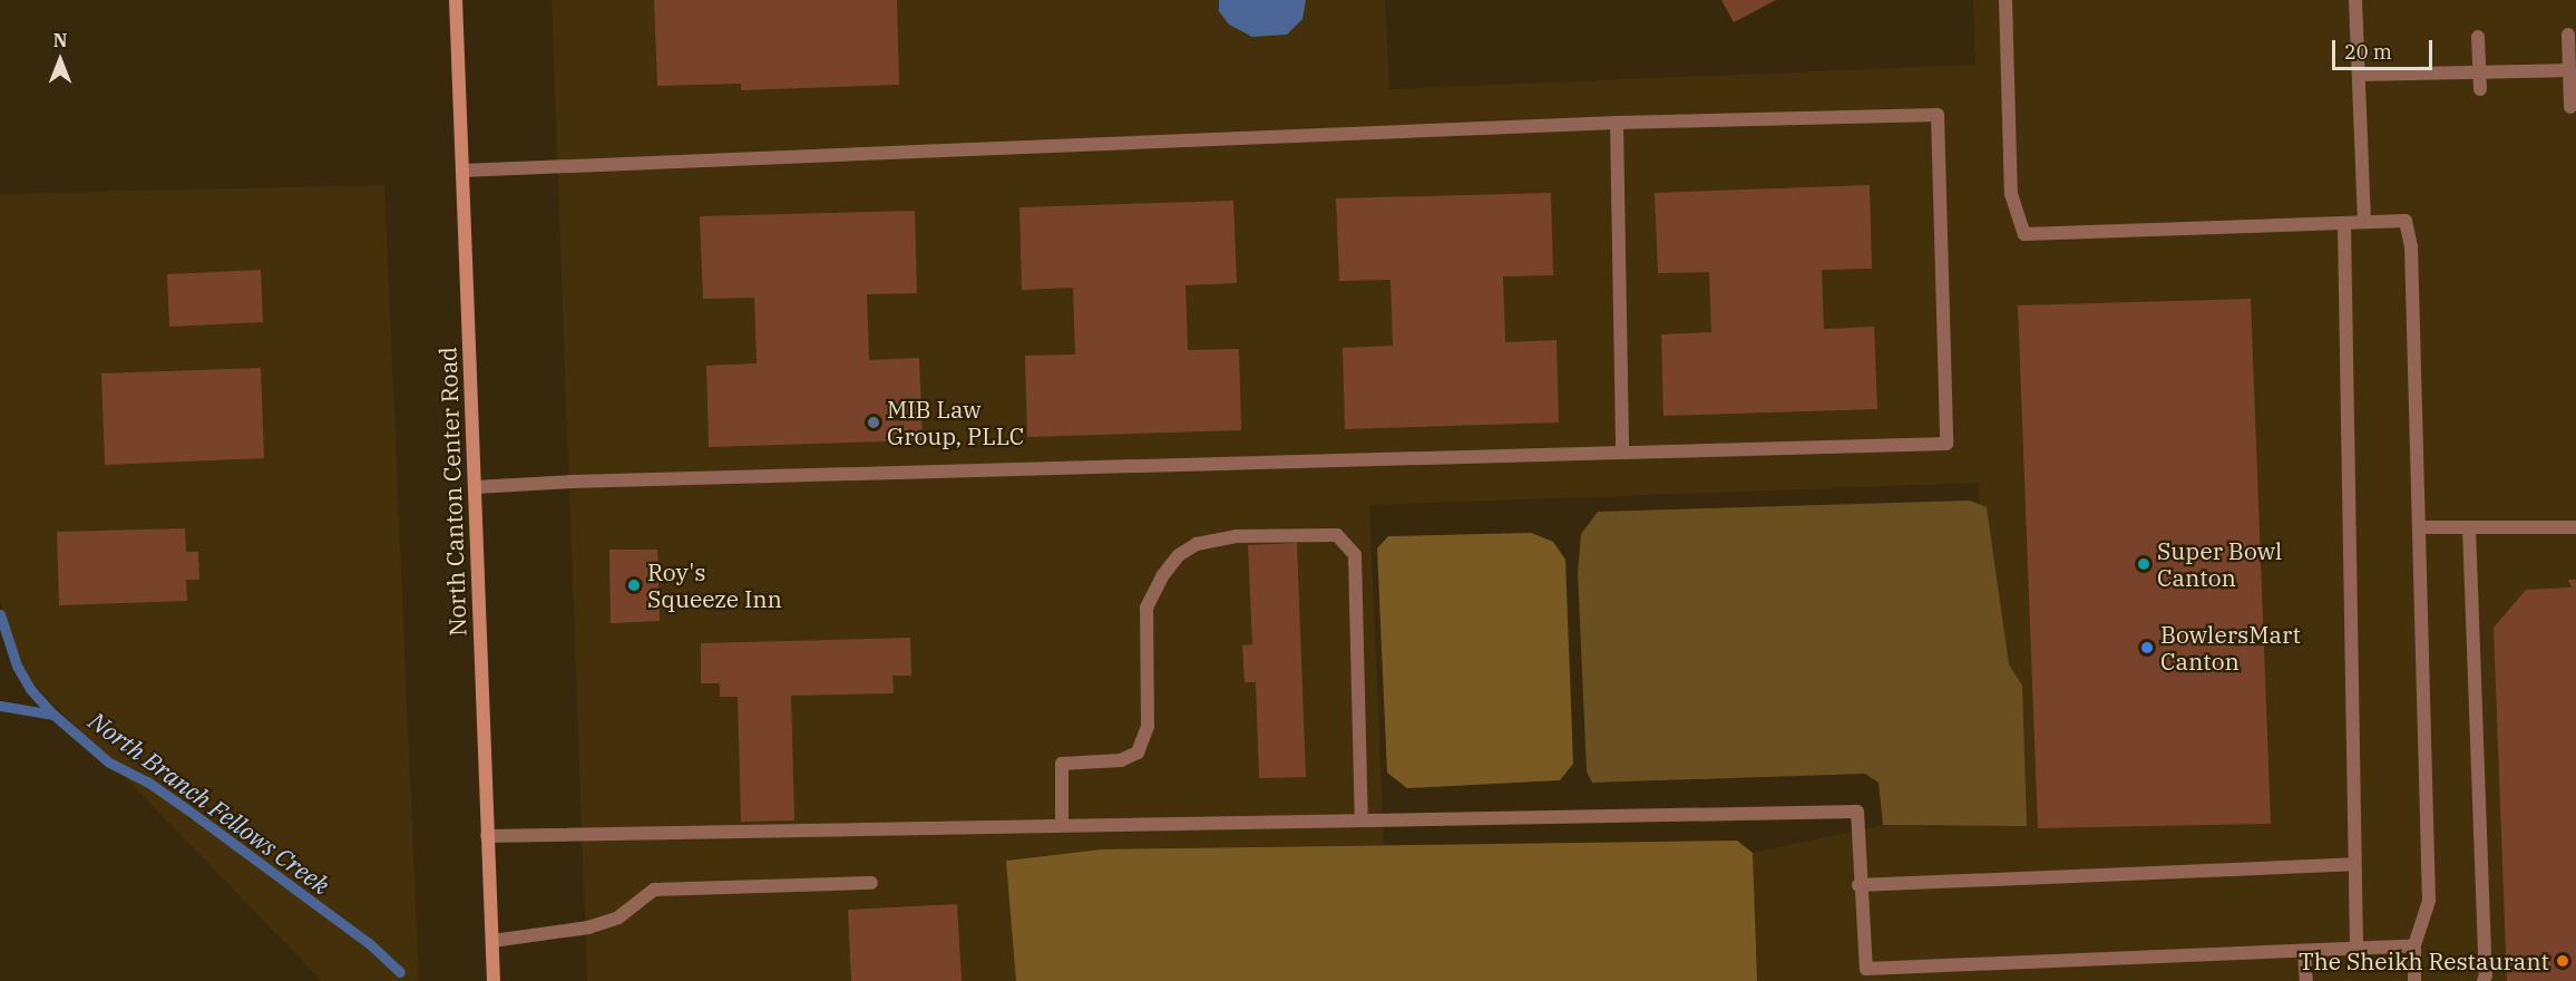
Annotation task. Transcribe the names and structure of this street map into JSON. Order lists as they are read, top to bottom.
{
  "streets": {
    "main road": ["North Canton Center Road"]
  },
  "water": ["North Branch Fellows Creek"],
  "places": [
    "MIB Law Group, PLLC",
    "Super Bowl Canton",
    "Roy's Squeeze Inn",
    "BowlersMart Canton",
    "The Sheikh Restaurant"
  ],
  "scale_bar": "20 m",
  "north": "top"
}
